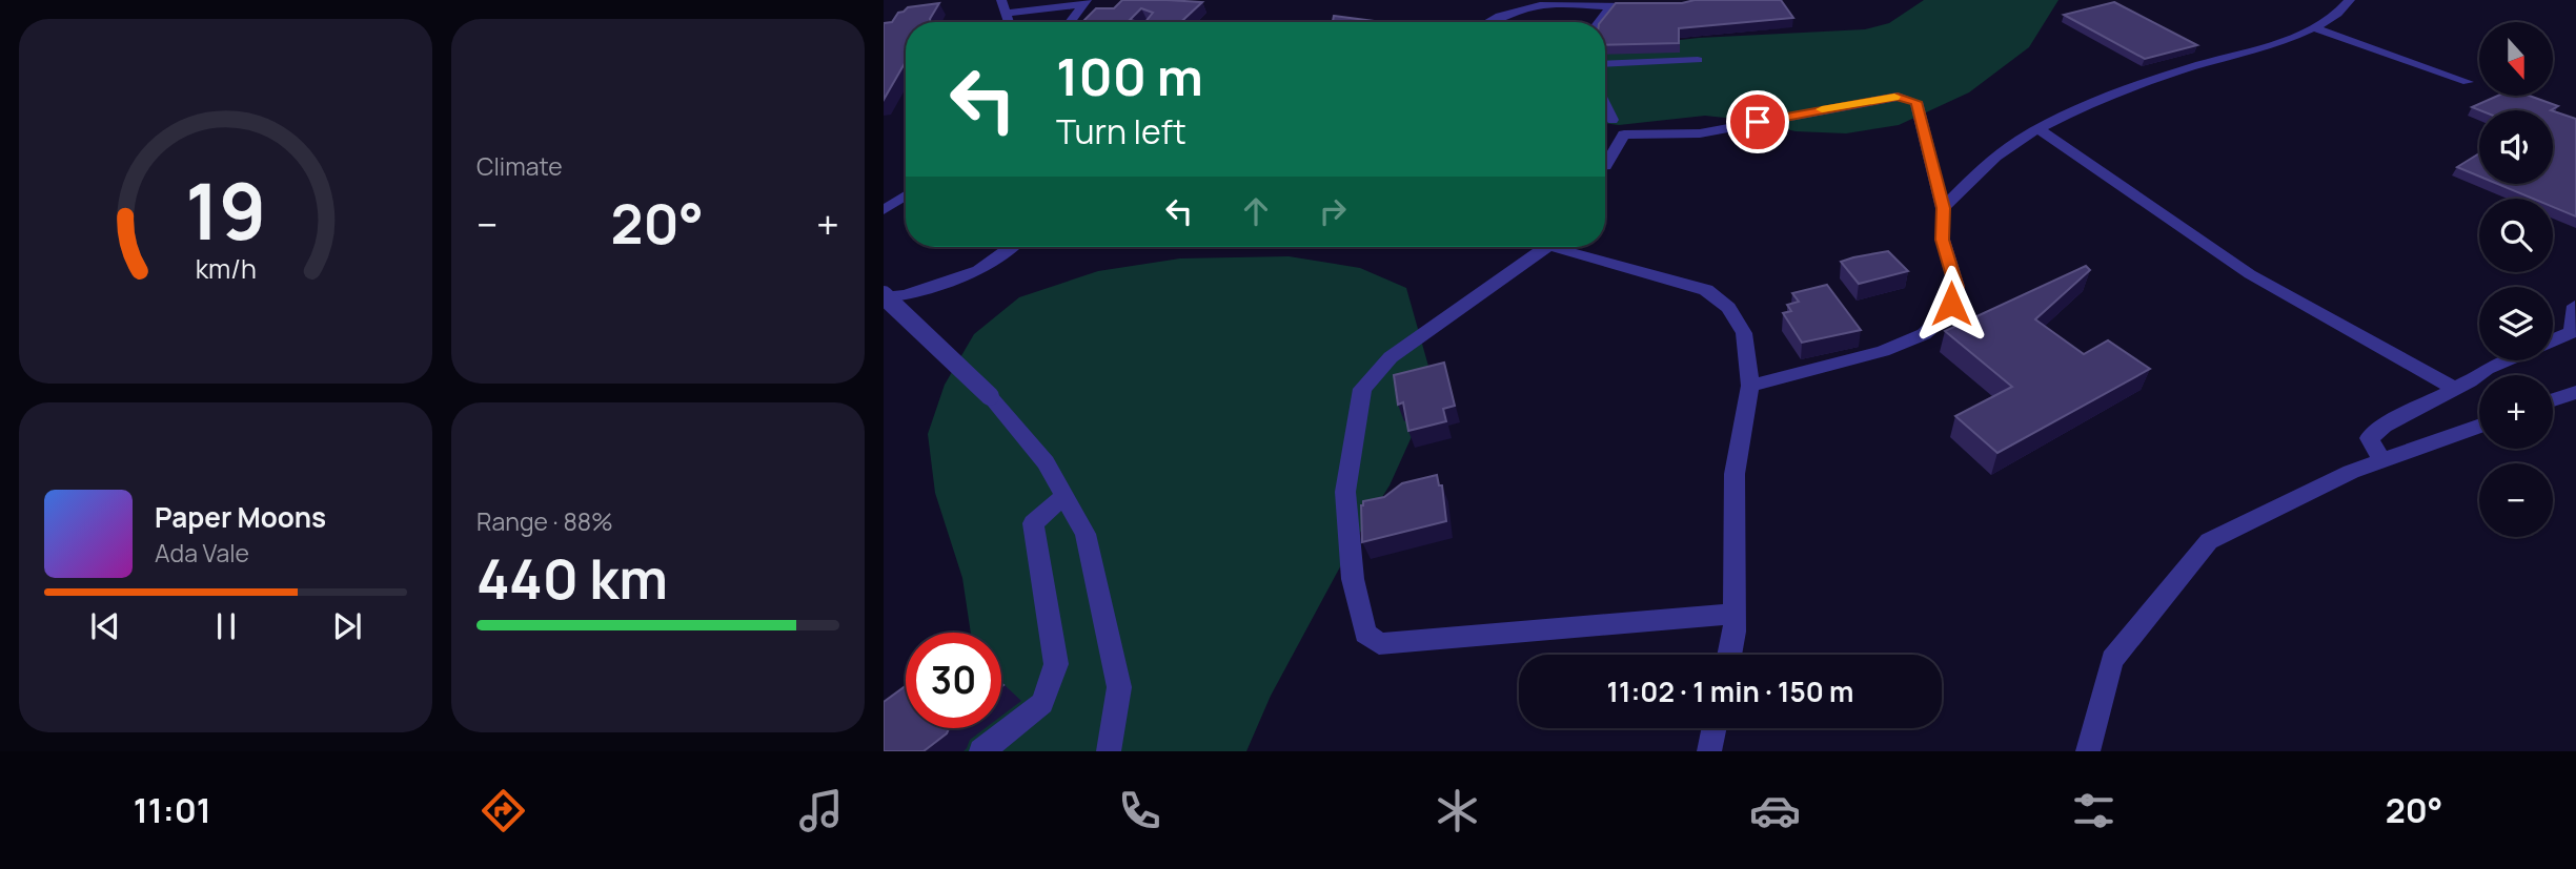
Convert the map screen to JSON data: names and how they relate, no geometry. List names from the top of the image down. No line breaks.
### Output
{"north":"bottom","page":{"tile":["Climate",["Range · 88%","440 km"]],"map_buttons":["+","−"],"turn":["100 m","Turn left"],"heat":["−","20°","+"],"song":["Paper Moons","Ada Vale"],"limit":"30","trip":"11:02 · 1 min · 150 m","tabs":["11:01","20°"],"gauge":["19","km/h"]}}
